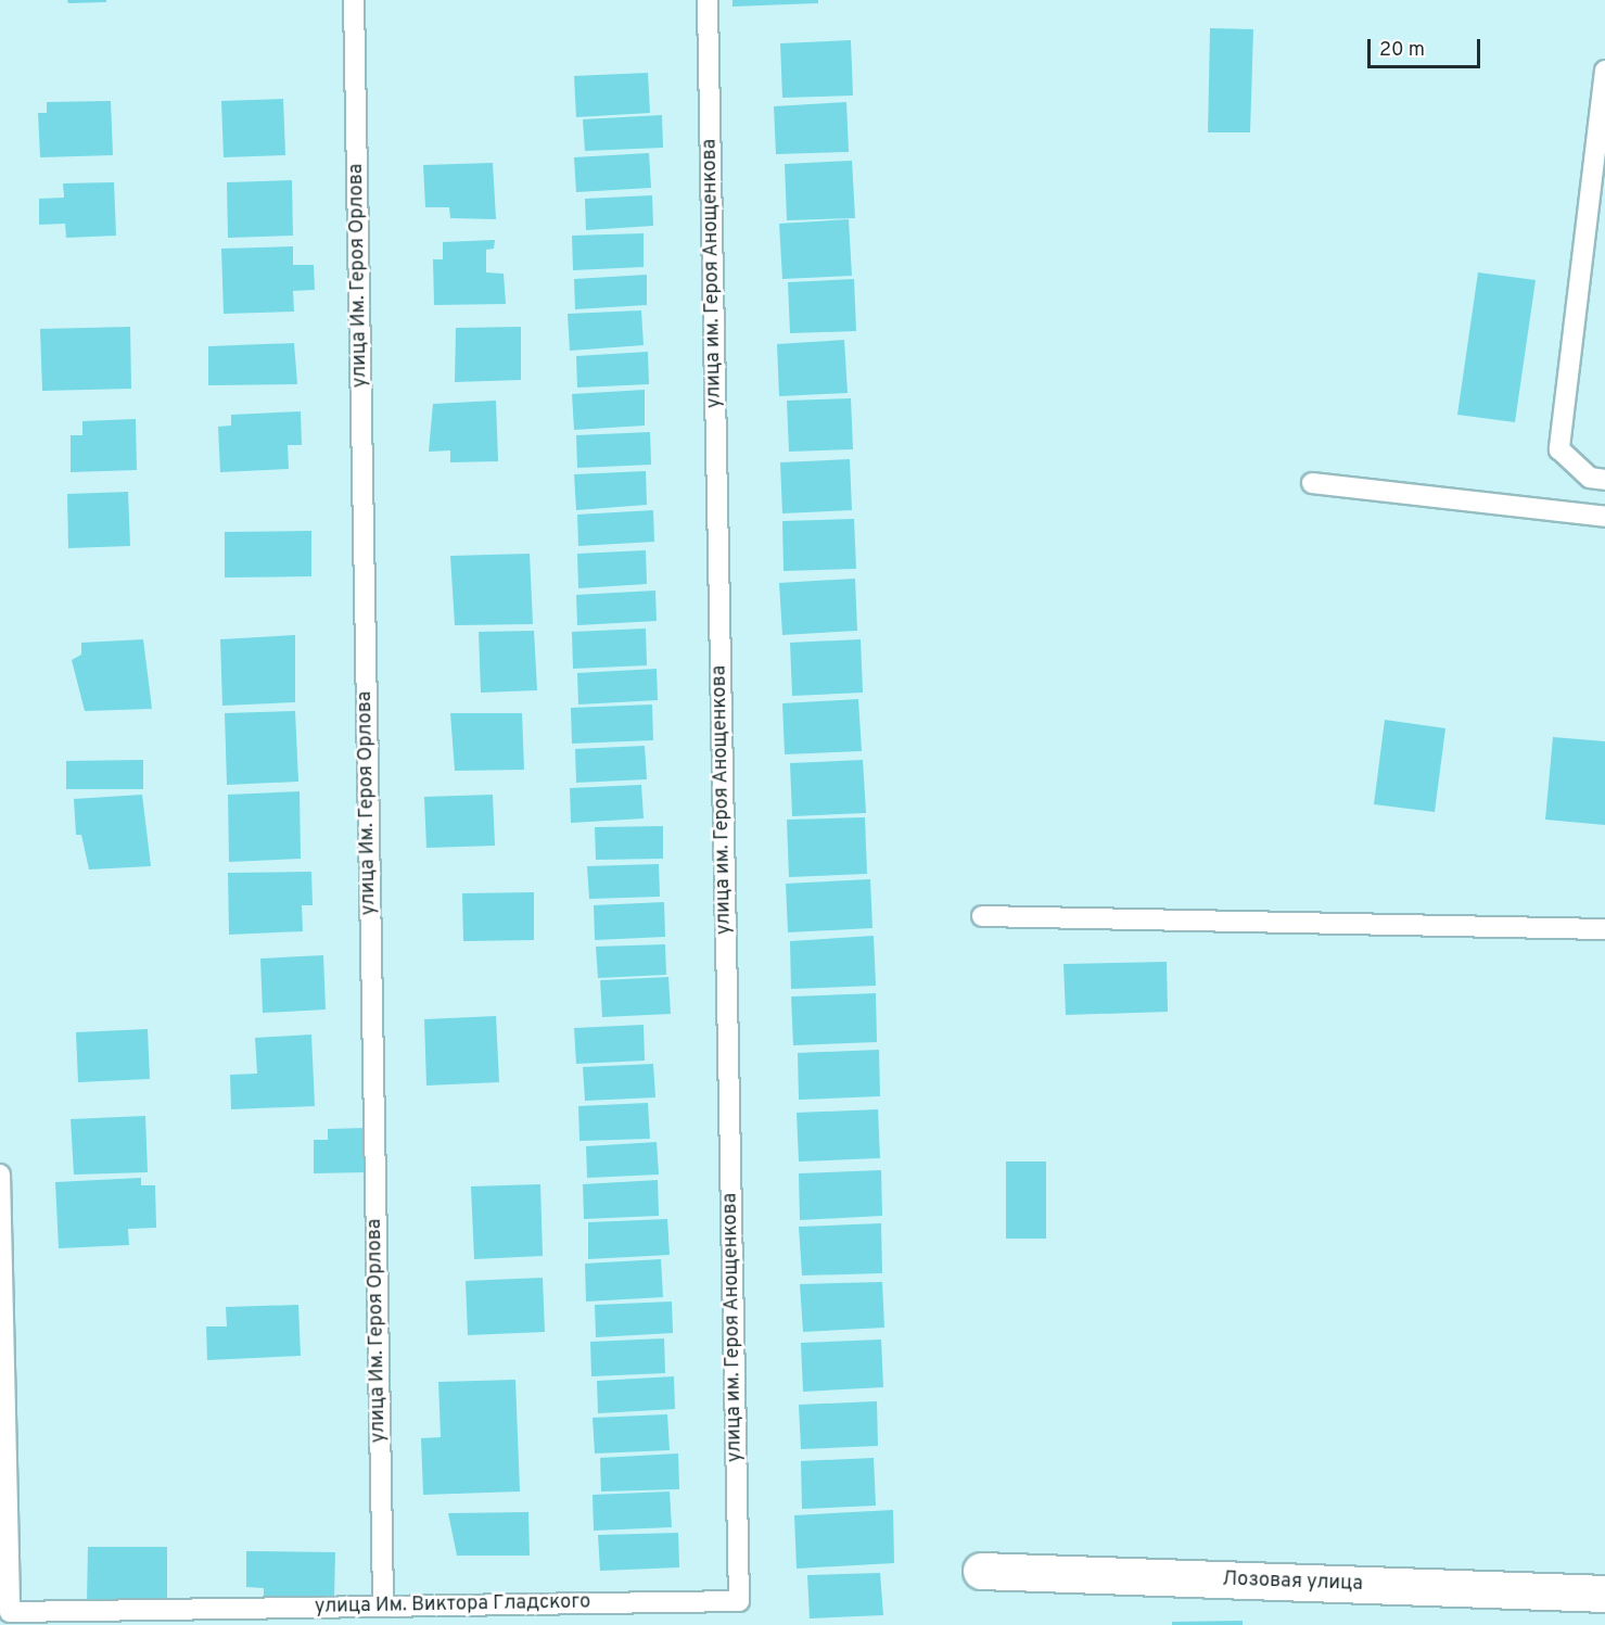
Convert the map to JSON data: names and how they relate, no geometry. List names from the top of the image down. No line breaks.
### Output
{"streets":{"street":["Лозовая улица"],"lane":["улица им. Героя Анощенкова","улица Им. Героя Орлова","улица Им. Виктора Гладского"]},"crossings":[["улица им. Героя Анощенкова","улица Им. Виктора Гладского"],["улица Им. Героя Орлова","улица Им. Виктора Гладского"]],"scale_bar":"20 m"}
